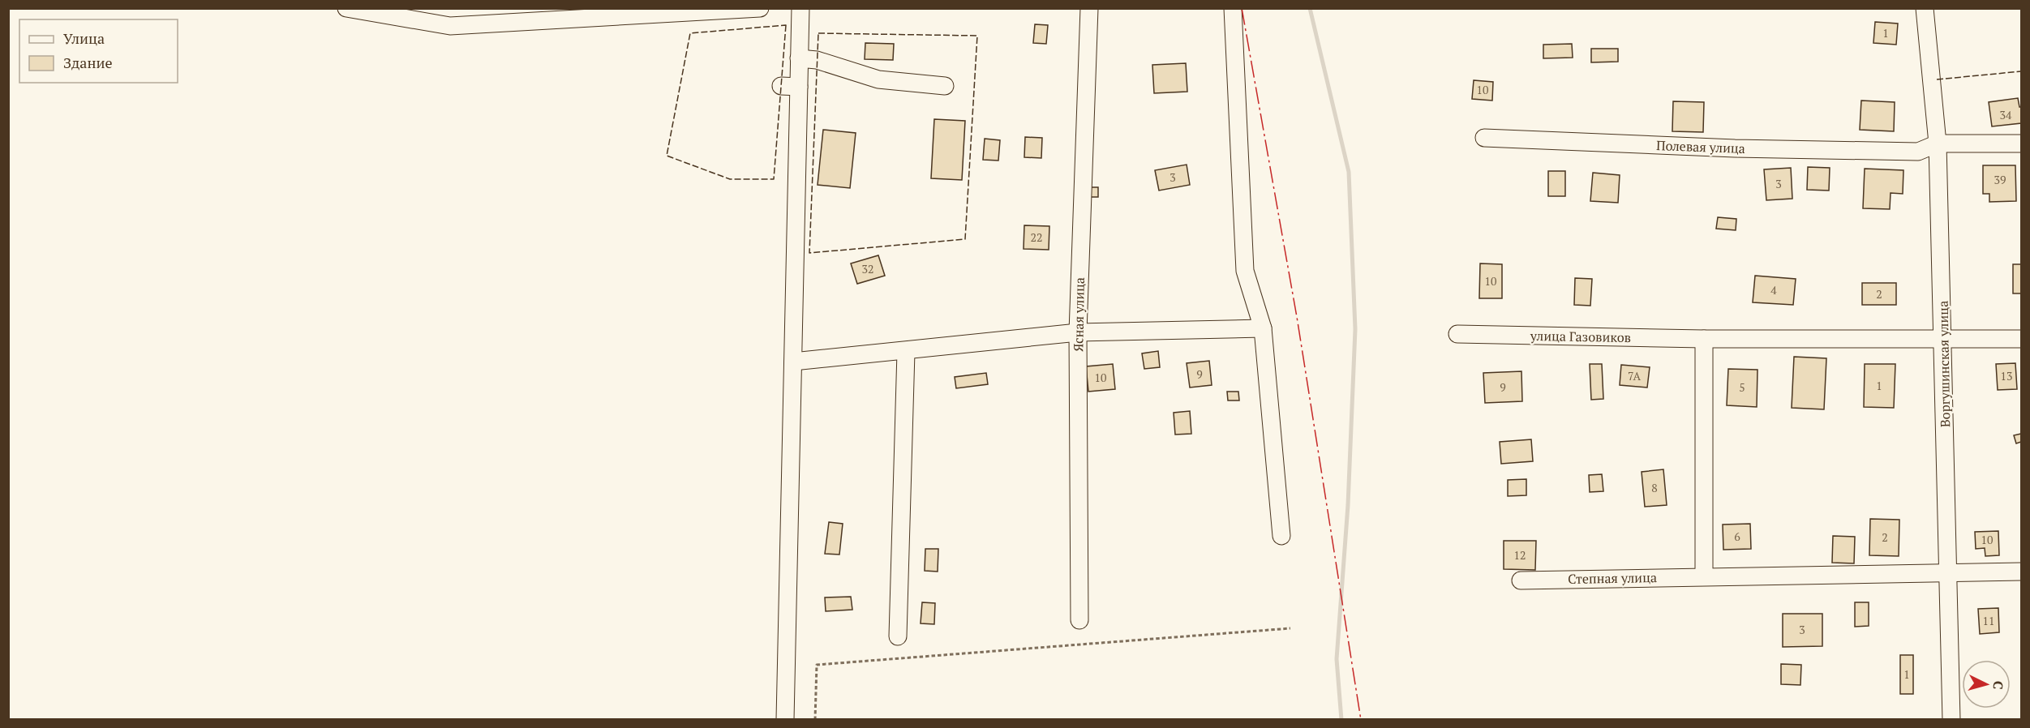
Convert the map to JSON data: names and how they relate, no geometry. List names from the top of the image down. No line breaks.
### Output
{"streets":{"street":["Полевая улица","Ясная улица","улица Газовиков","Воргушинская улица","Степная улица"]},"crossings":[["Полевая улица","Воргушинская улица"],["улица Газовиков","Воргушинская улица"],["Воргушинская улица","Степная улица"]],"house_numbers":["1","10","34","3","39","3","22","32","10","4","2","9","7А","13","10","1","9","5","8","6","2","10","12","11","3","1"],"legend":["Улица","Здание"],"north":"right"}
